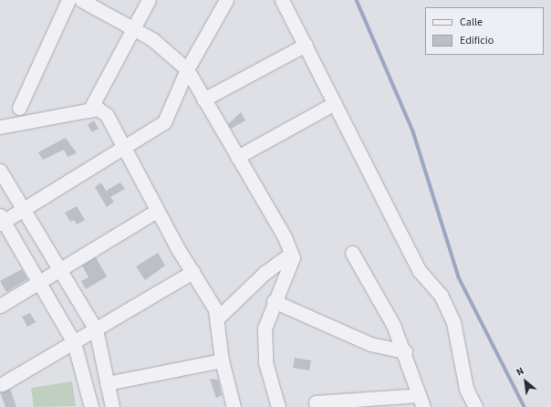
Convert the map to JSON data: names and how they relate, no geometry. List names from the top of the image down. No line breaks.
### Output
{"legend":["Calle","Edificio"],"north":"top left"}
